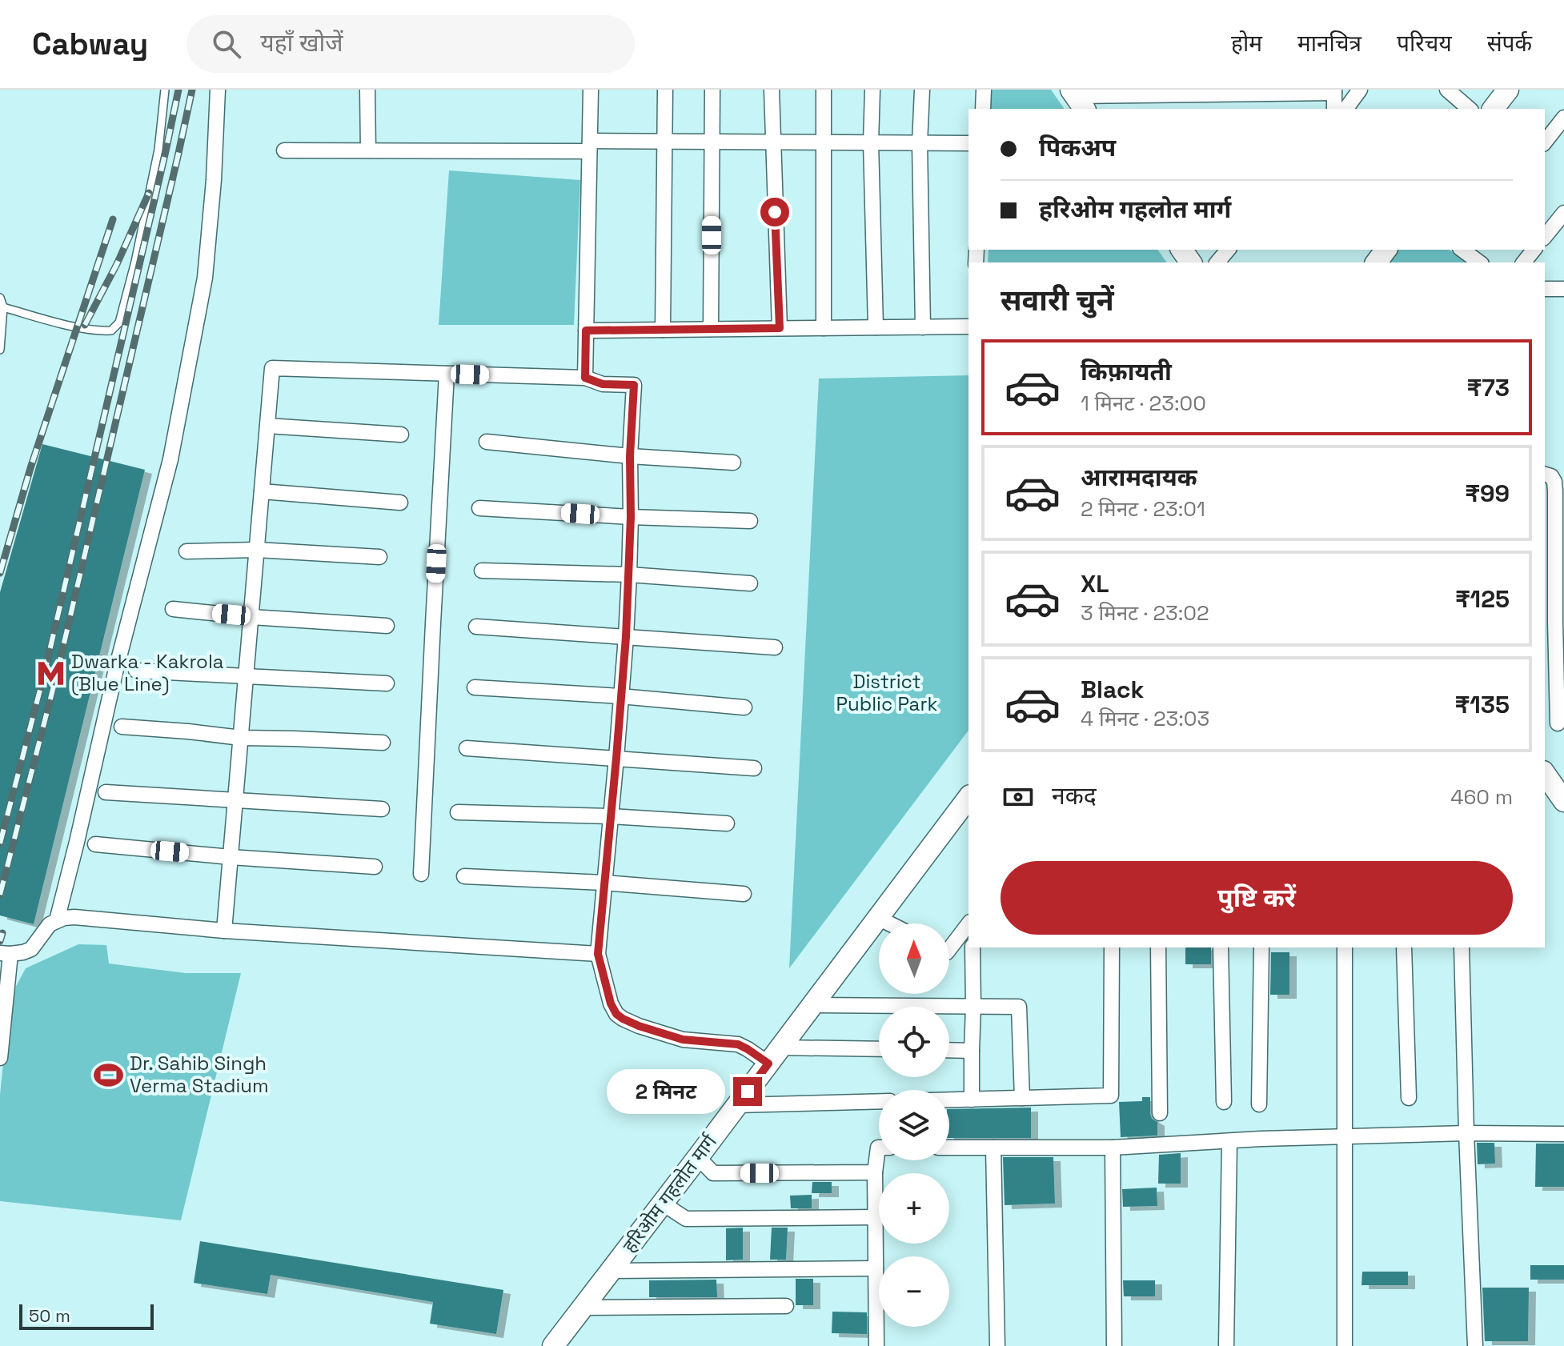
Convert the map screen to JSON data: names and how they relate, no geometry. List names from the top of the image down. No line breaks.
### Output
{"streets":{"street":["हरिओम गहलोत मार्ग"]},"parks":["District Public Park"],"places":{"metro station":["Dwarka - Kakrola (Blue Line)"],"sports":["Dr. Sahib Singh Verma Stadium"]},"scale_bar":"50 m","north":"top","page":{"header":"Cabway","search":"यहाँ खोजें","nav":["होम","मानचित्र","परिचय","संपर्क"],"banner":["पिकअप","हरिओम गहलोत मार्ग"],"heading":"सवारी चुनें","list":[{"name":"किफ़ायती","note":"1 मिनट · 23:00","value":"₹73"},{"name":"आरामदायक","note":"2 मिनट · 23:01","value":"₹99"},{"name":"XL","note":"3 मिनट · 23:02","value":"₹125"},{"name":"Black","note":"4 मिनट · 23:03","value":"₹135"}],"pay":["नकद","460 m"],"buttons":"पुष्टि करें","map_buttons":["+","−"],"bubble":"2 मिनट","scale":"50 m"}}
